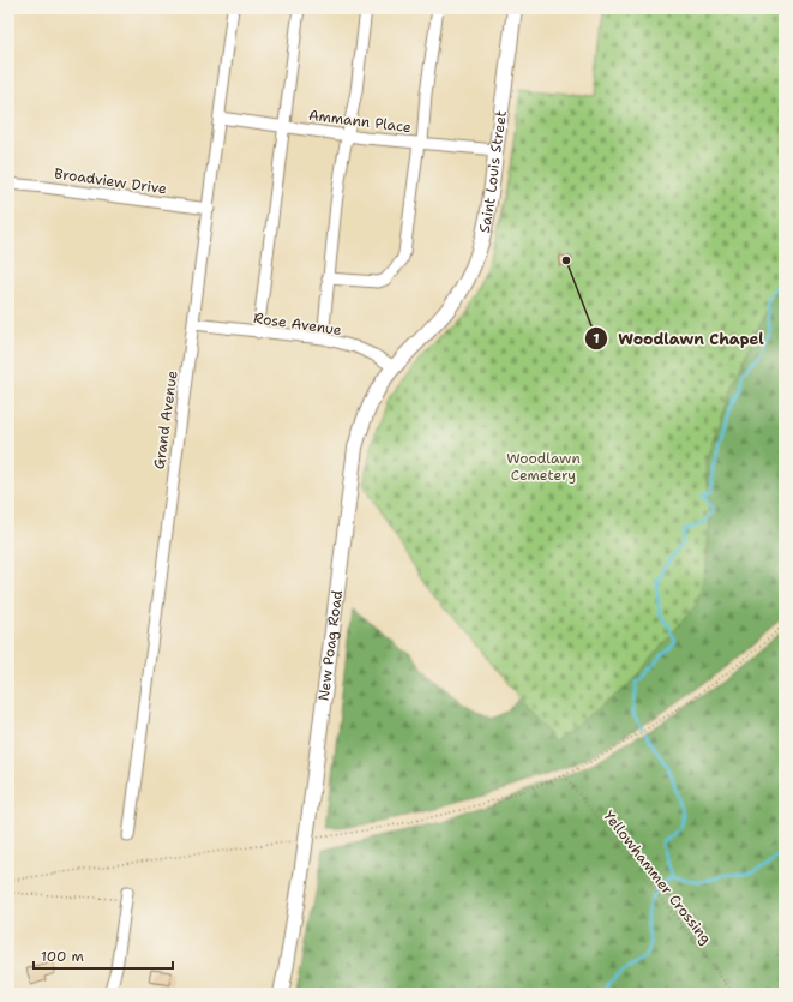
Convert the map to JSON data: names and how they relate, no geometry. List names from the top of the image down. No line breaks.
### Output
{"streets":{"main road":["Saint Louis Street","New Poag Road"],"street":["Ammann Place","Broadview Drive","Rose Avenue","Grand Avenue"],"path":["Yellowhammer Crossing"]},"crossings":[["Ammann Place","Saint Louis Street"],["Ammann Place","Grand Avenue"],["Saint Louis Street","New Poag Road"],["Broadview Drive","Grand Avenue"],["Rose Avenue","Grand Avenue"],["Rose Avenue","New Poag Road"]],"parks":["Woodlawn Cemetery"],"places":["Woodlawn Chapel"],"scale_bar":"100 m"}
